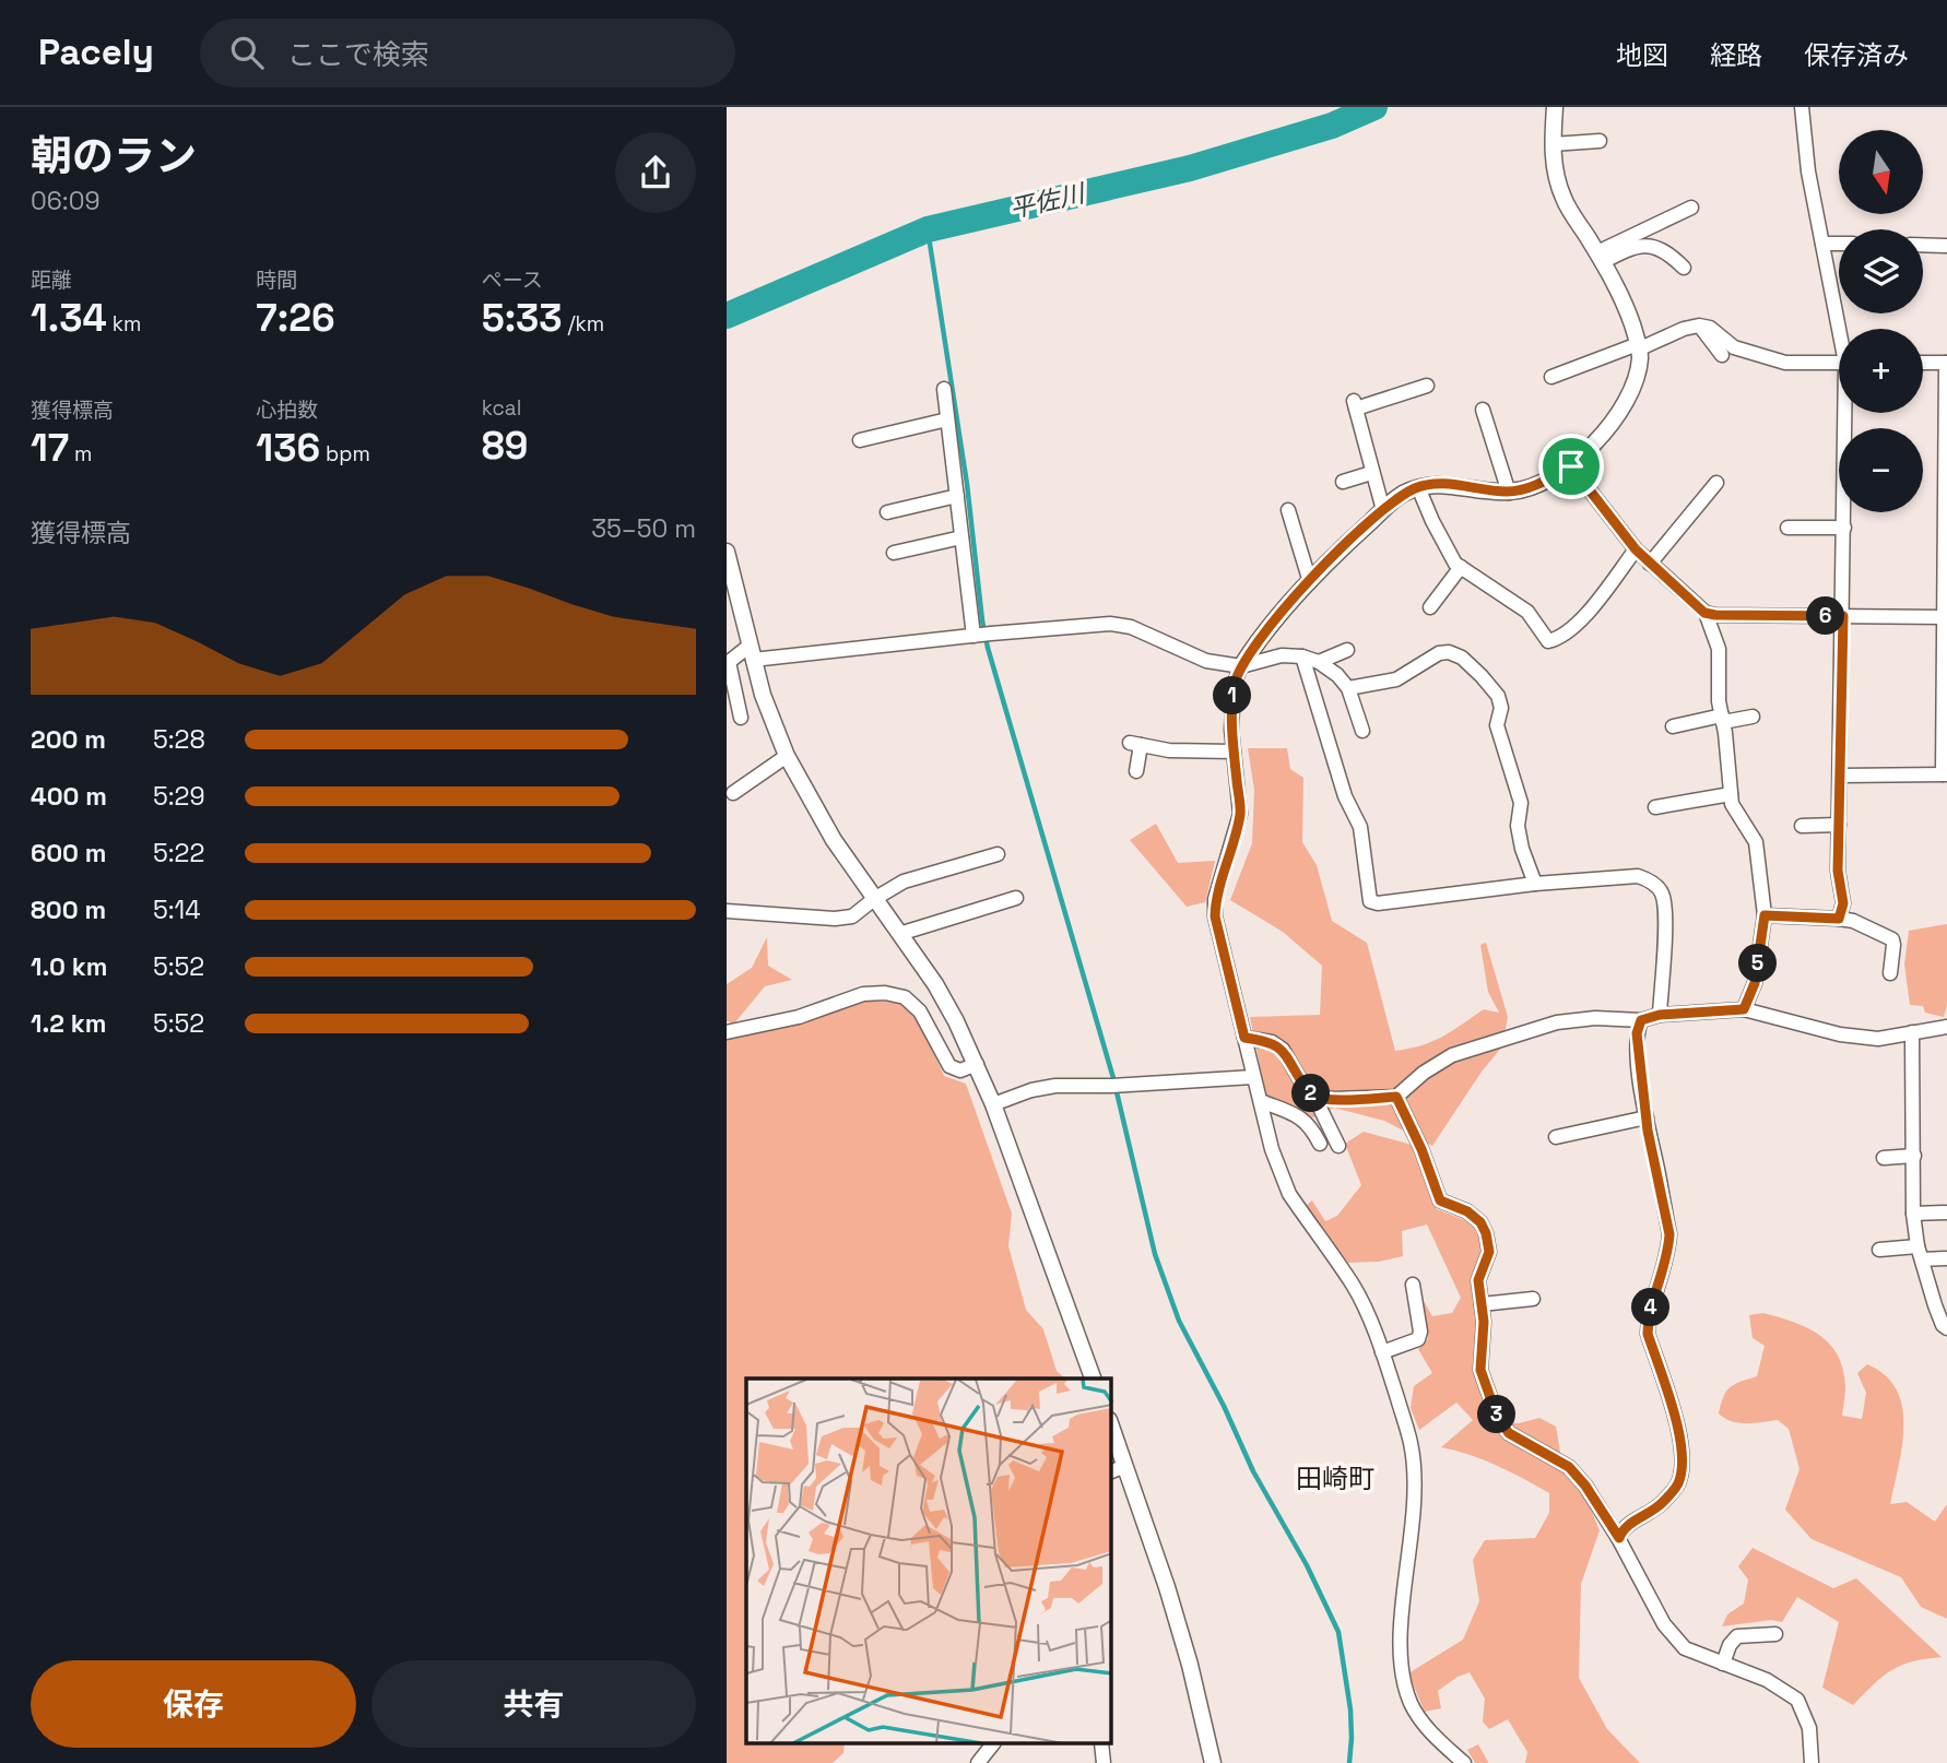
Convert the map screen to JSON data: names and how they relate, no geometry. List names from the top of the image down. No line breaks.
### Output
{"districts":["田崎町"],"water":["平佐川"],"north":"bottom","page":{"header":"Pacely","search":"ここで検索","nav":["地図","経路","保存済み"],"heading":["朝のラン","06:09"],"map_buttons":["+","−"],"stats":[["距離","1.34 km"],["時間","7:26"],["ペース","5:33 /km"],["獲得標高","17 m"],["心拍数","136 bpm"],["kcal","89"]],"chart":["獲得標高","35–50 m"],"pins":["6","1","5","2","4","3"],"list":[{"name":"200 m","note":"5:28"},{"name":"400 m","note":"5:29"},{"name":"600 m","note":"5:22"},{"name":"800 m","note":"5:14"},{"name":"1.0 km","note":"5:52"},{"name":"1.2 km","note":"5:52"}],"buttons":["保存","共有"]}}
